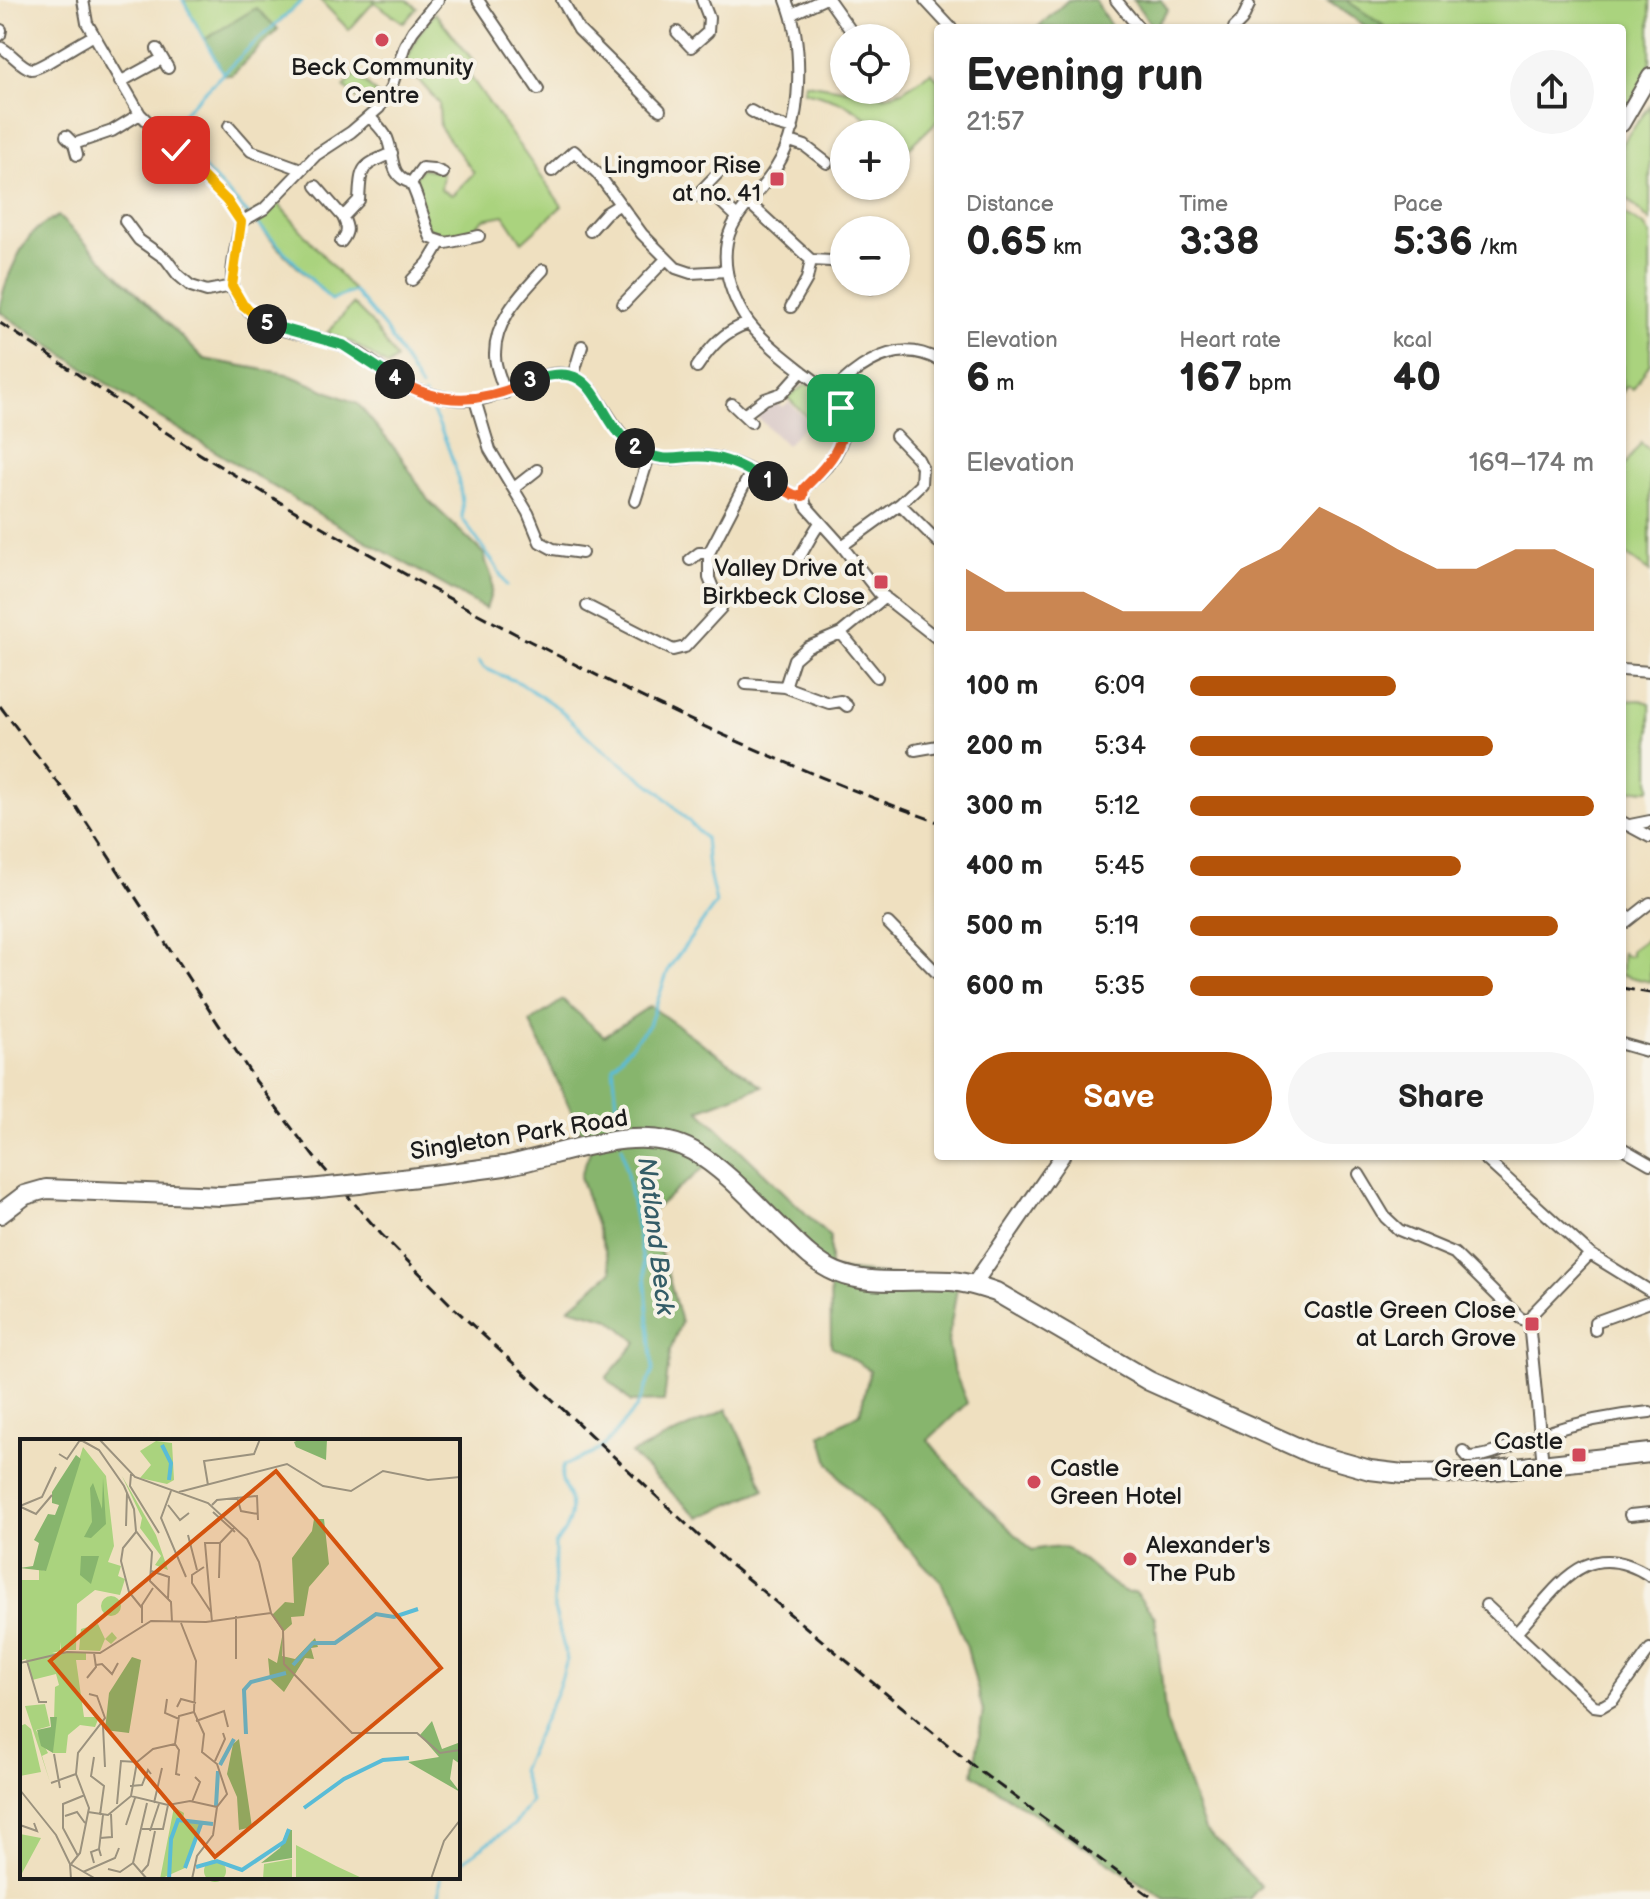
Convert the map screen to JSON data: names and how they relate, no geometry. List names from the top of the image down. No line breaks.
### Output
{"streets":{"highway":["Singleton Park Road"]},"water":["Natland Beck"],"places":{"other":["Beck Community Centre","Castle Green Hotel","Alexander's The Pub"],"transit":["Lingmoor Rise at no. 41","Valley Drive at Birkbeck Close","Castle Green Close at Larch Grove","Castle Green Lane"]},"page":{"map_buttons":["+","−"],"heading":["Evening run","21:57"],"stats":[["Distance","0.65 km"],["Time","3:38"],["Pace","5:36 /km"],["Elevation","6 m"],["Heart rate","167 bpm"],["kcal","40"]],"pins":["5","4","3","2","1"],"chart":["Elevation","169–174 m"],"list":[{"name":"100 m","note":"6:09"},{"name":"200 m","note":"5:34"},{"name":"300 m","note":"5:12"},{"name":"400 m","note":"5:45"},{"name":"500 m","note":"5:19"},{"name":"600 m","note":"5:35"}],"buttons":["Save","Share"]}}
